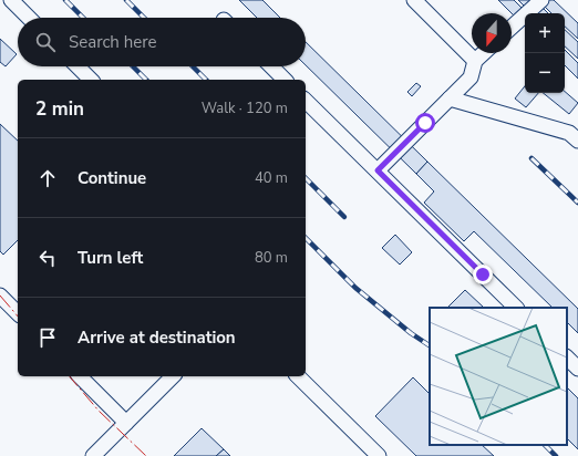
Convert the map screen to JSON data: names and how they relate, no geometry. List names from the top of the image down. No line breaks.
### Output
{"north":"bottom","page":{"map_buttons":["+","−"],"search":"Search here","heading":["2 min","Walk · 120 m"],"list":[["Continue","40 m"],["Turn left","80 m"],"Arrive at destination"]}}
